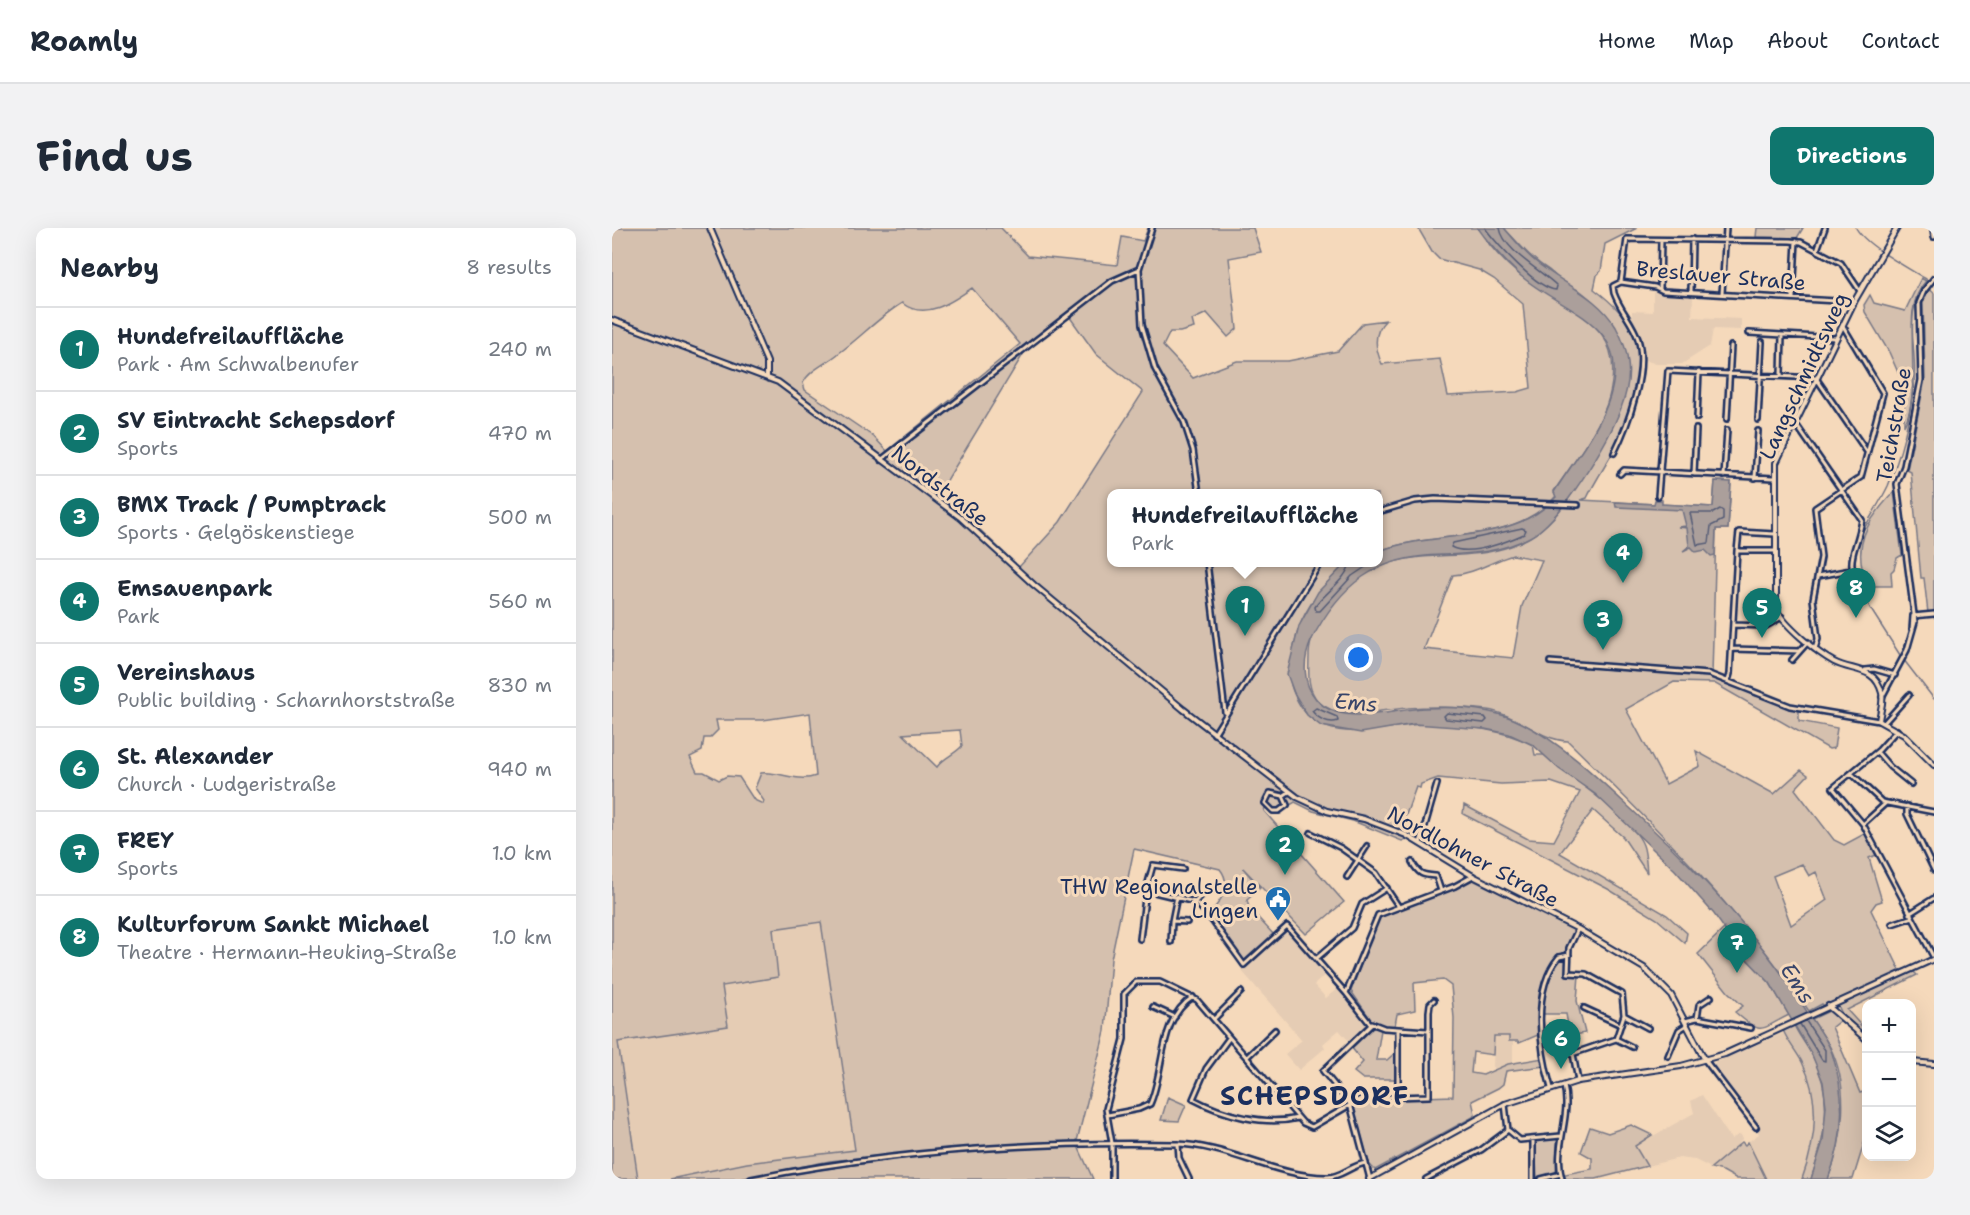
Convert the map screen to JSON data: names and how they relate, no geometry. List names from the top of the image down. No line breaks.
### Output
{"streets":{"street":["Breslauer Straße","Langschmidtsweg","Teichstraße","Nordstraße","Nordlohner Straße"]},"crossings":[["Breslauer Straße","Langschmidtsweg"],["Nordstraße","Nordlohner Straße"]],"districts":["SCHEPSDORF"],"water":["Ems"],"places":{"public building":["THW Regionalstelle Lingen"]},"page":{"header":"Roamly","nav":["Home","Map","About","Contact"],"buttons":"Directions","title":"Find us","heading":["Nearby","8 results"],"list":[{"mark":"1","name":"Hundefreilauffläche","note":"Park · Am Schwalbenufer","value":"240 m"},{"mark":"2","name":"SV Eintracht Schepsdorf","note":"Sports","value":"470 m"},{"mark":"3","name":"BMX Track / Pumptrack","note":"Sports · Gelgöskenstiege","value":"500 m"},{"mark":"4","name":"Emsauenpark","note":"Park","value":"560 m"},{"mark":"5","name":"Vereinshaus","note":"Public building · Scharnhorststraße","value":"830 m"},{"mark":"6","name":"St. Alexander","note":"Church · Ludgeristraße","value":"940 m"},{"mark":"7","name":"FREY","note":"Sports","value":"1.0 km"},{"mark":"8","name":"Kulturforum Sankt Michael","note":"Theatre · Hermann-Heuking-Straße","value":"1.0 km"}],"popup":["Hundefreilauffläche","Park"],"pins":["4","8","1","5","3","2","7","6"],"map_buttons":["+","−"]}}
